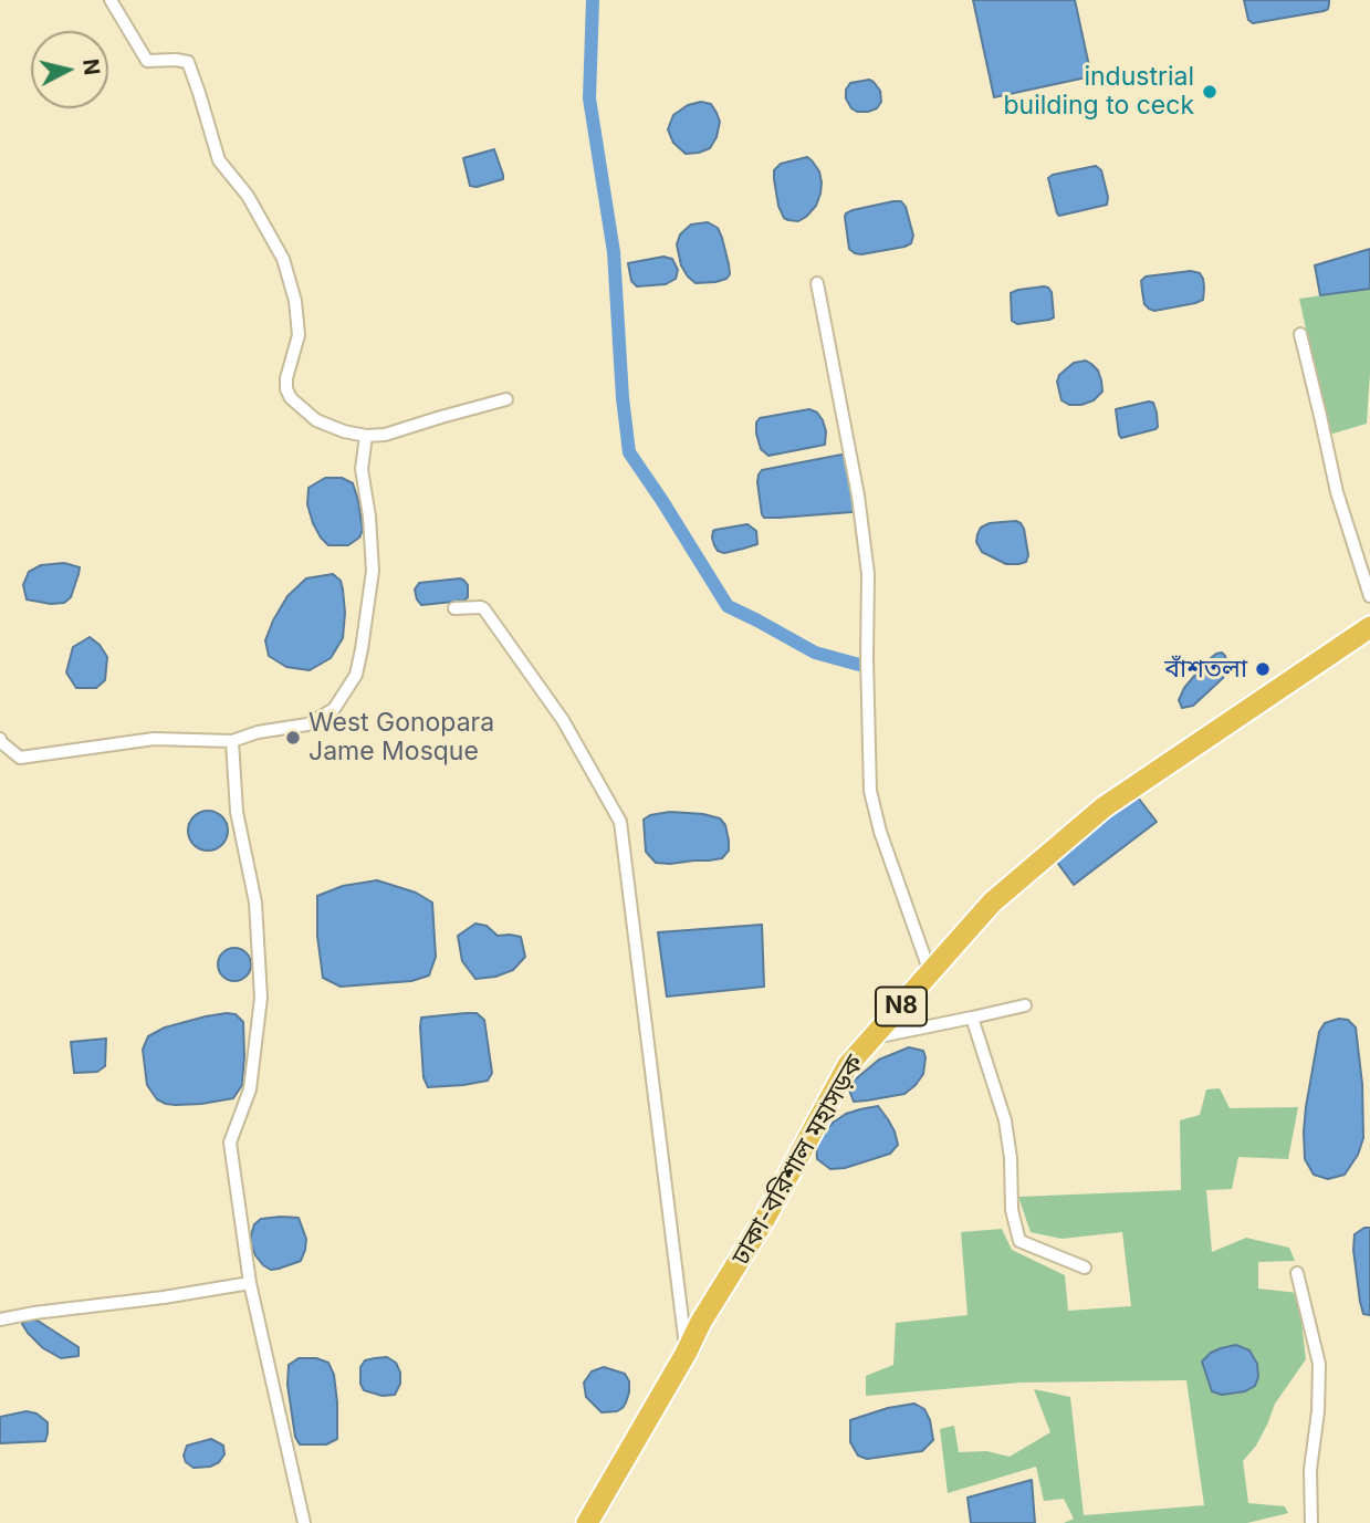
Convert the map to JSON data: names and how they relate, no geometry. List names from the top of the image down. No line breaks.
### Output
{"streets":{"highway":["N8","ঢাকা-বরিশাল মহাসড়ক"]},"places":["industrial building to ceck","বাঁশতলা","West Gonopara Jame Mosque"],"north":"right"}
